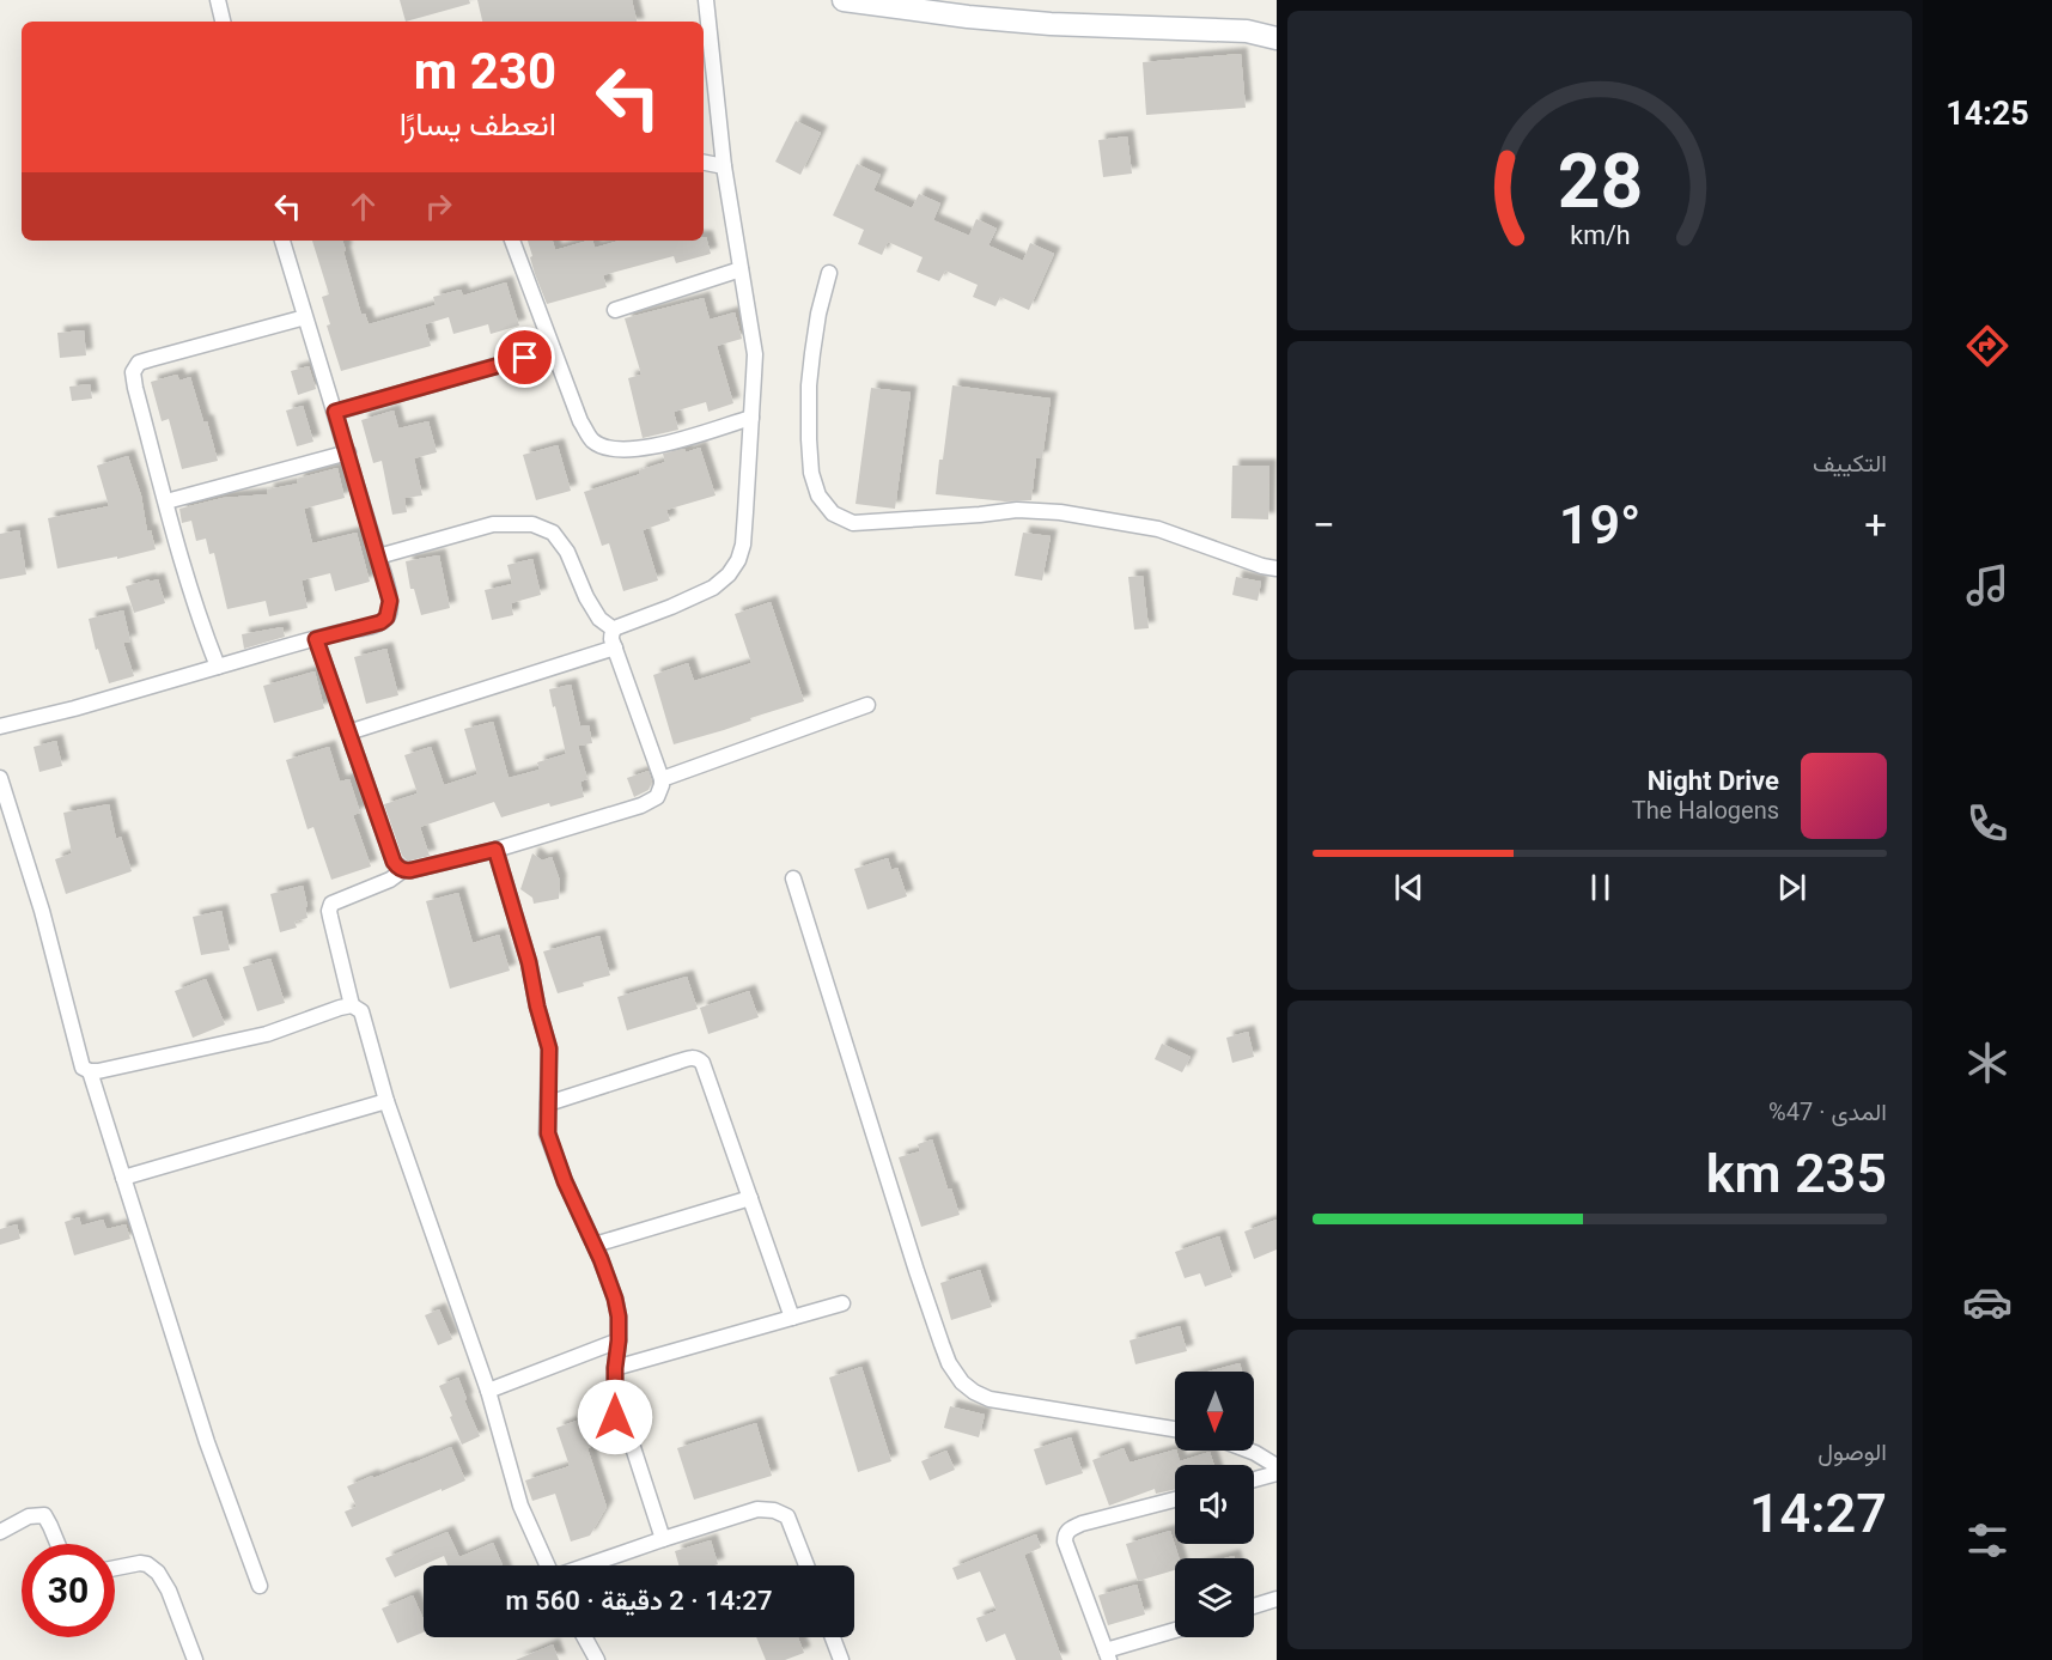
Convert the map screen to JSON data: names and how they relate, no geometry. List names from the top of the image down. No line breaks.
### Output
{"north":"bottom","page":{"tabs":"14:25","turn":["230 m","انعطف يسارًا"],"tile":["التكييف",["المدى · 47%","235 km"],["الوصول","14:27"]],"heat":["−","19°","+"],"song":["Night Drive","The Halogens"],"limit":"30","trip":"14:27 · 2 دقيقة · 560 m","gauge":["28","km/h"]}}
